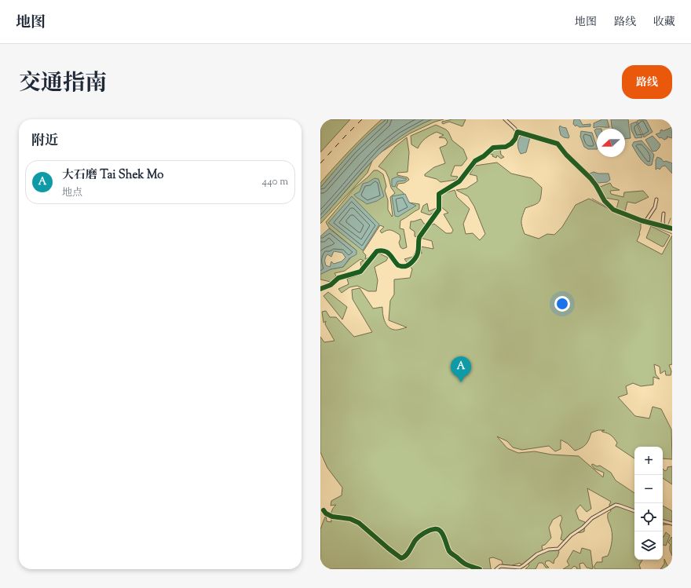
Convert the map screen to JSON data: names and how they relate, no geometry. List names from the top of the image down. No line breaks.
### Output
{"north":"left","page":{"header":"地图","nav":["地图","路线","收藏"],"title":"交通指南","buttons":"路线","heading":"附近","list":[{"mark":"A","name":"大石磨 Tai Shek Mo","note":"地点","value":"440 m"}],"pins":"A","map_buttons":["+","−"]}}
